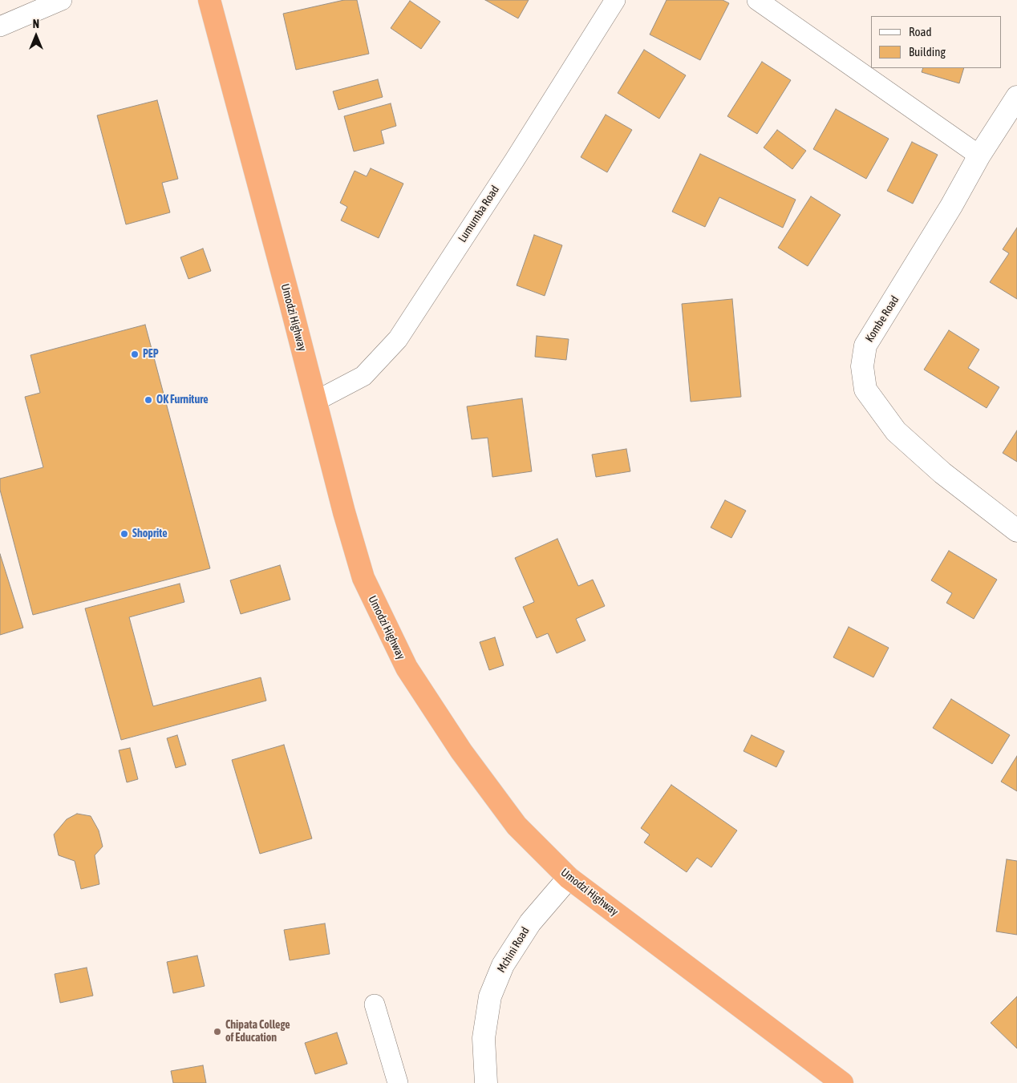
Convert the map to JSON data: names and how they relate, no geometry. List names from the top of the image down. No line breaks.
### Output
{"streets":{"highway":["Umodzi Highway"],"street":["Lumumba Road","Kombe Road","Mchini Road"]},"crossings":[["Lumumba Road","Umodzi Highway"],["Umodzi Highway","Mchini Road"]],"places":["PEP","OK Furniture","Shoprite","Chipata College of Education"],"legend":["Road","Building"],"north":"top"}
